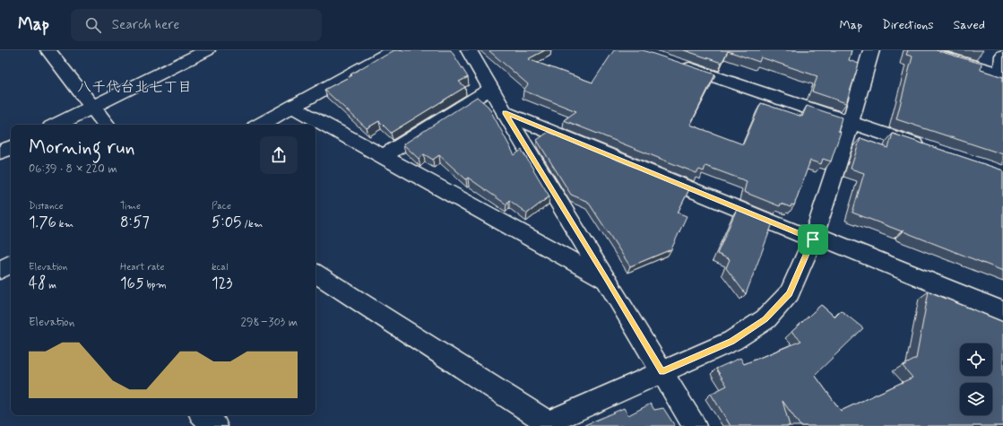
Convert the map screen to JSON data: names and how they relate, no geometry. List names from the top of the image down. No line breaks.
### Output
{"districts":["八千代台北七丁目"],"page":{"header":"Map","search":"Search here","nav":["Map","Directions","Saved"],"heading":["Morning run","06:39 · 8 × 220 m"],"stats":[["Distance","1.76 km"],["Time","8:57"],["Pace","5:05 /km"],["Elevation","48 m"],["Heart rate","165 bpm"],["kcal","123"]],"chart":["Elevation","298–303 m"]}}
